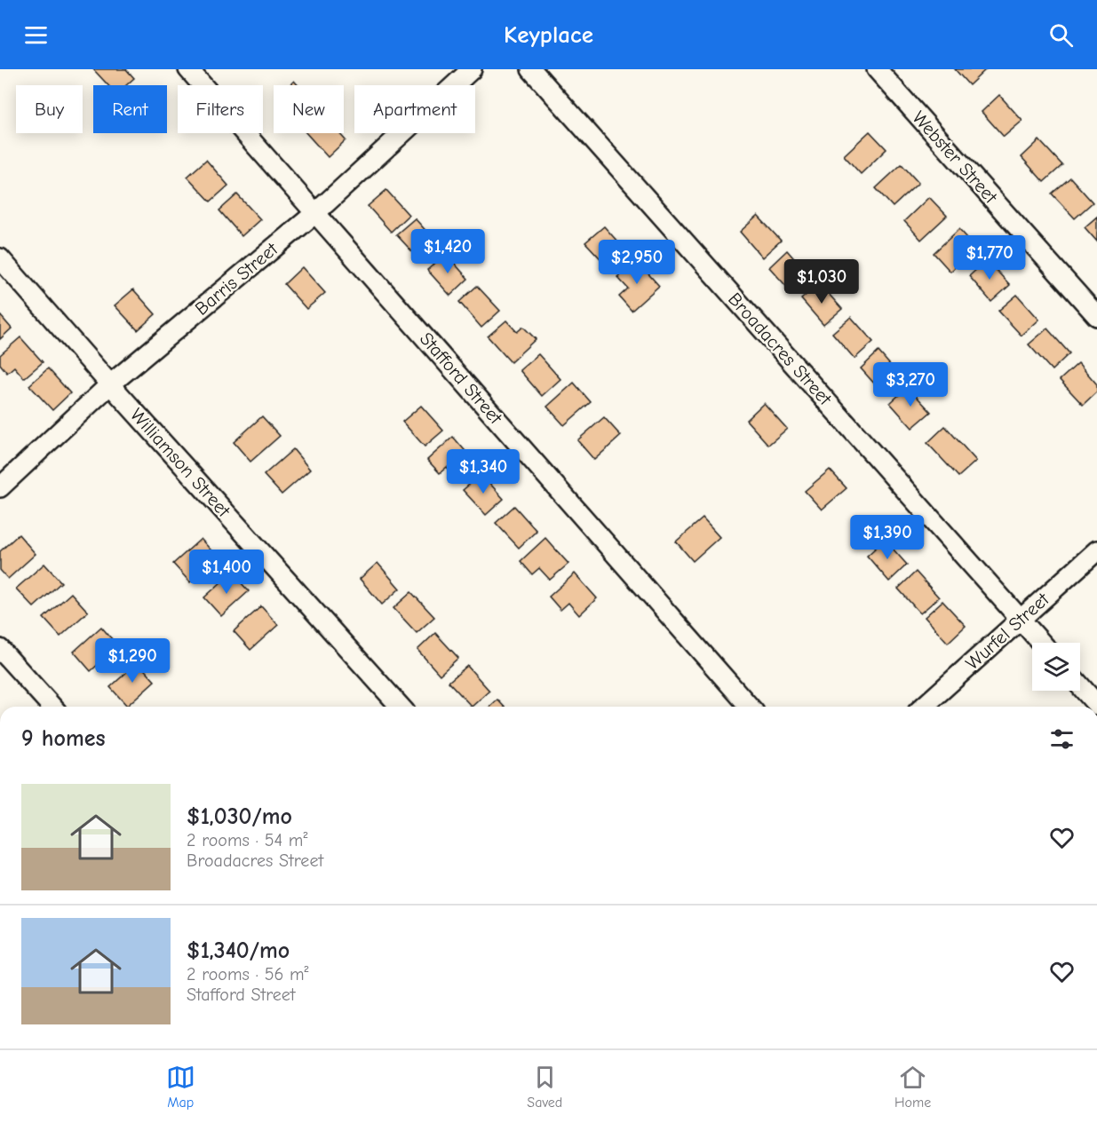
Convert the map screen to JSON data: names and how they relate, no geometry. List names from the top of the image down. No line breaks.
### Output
{"streets":{"street":["Webster Street","Barris Street","Broadacres Street","Stafford Street","Williamson Street","Wurfel Street"]},"crossings":[["Barris Street","Stafford Street"],["Barris Street","Williamson Street"],["Broadacres Street","Wurfel Street"]],"page":{"header":"Keyplace","chip":["Buy","Rent","Filters","New","Apartment"],"price":["$1,420","$1,770","$2,950","$1,030","$3,270","$1,340","$1,390","$1,400","$1,290"],"heading":"9 homes","list":[{"name":"$1,030/mo","note":"2 rooms · 54 m² · Broadacres Street"},{"name":"$1,340/mo","note":"2 rooms · 56 m² · Stafford Street"}],"tabs":["Map","Saved","Home"]}}
